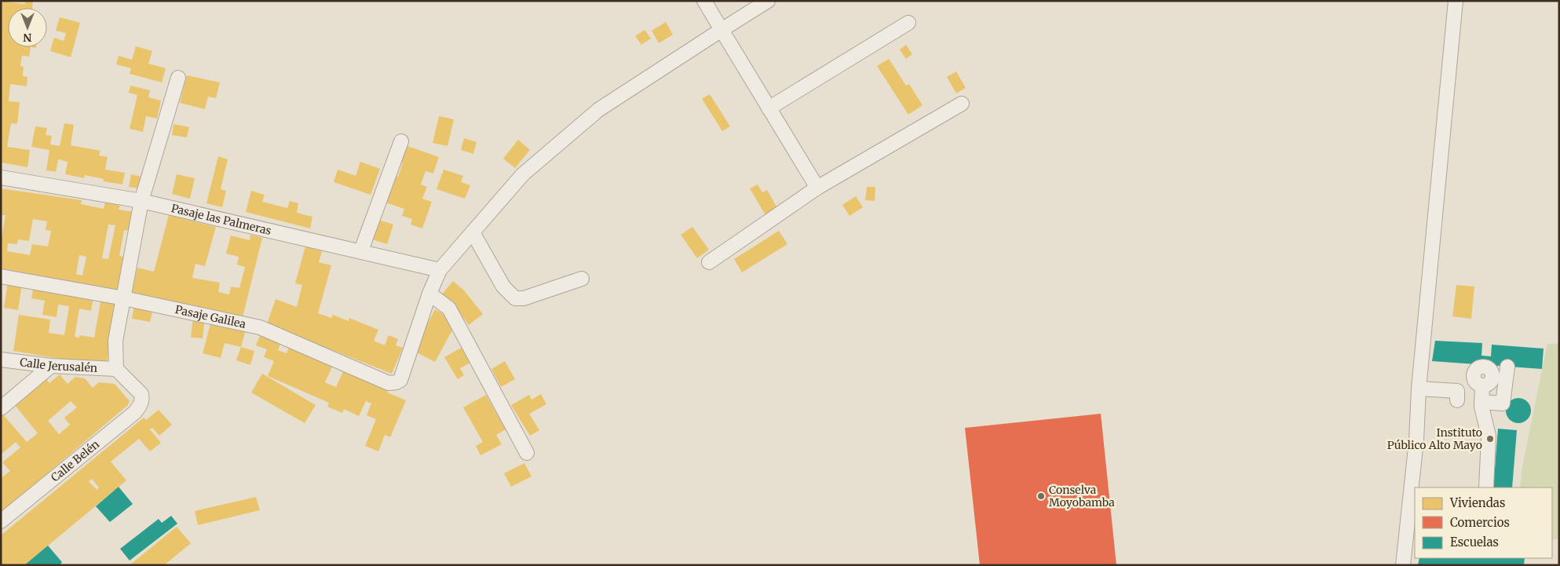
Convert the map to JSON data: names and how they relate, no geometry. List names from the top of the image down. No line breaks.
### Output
{"streets":{"street":["Pasaje las Palmeras","Pasaje Galilea","Calle Jerusalén","Calle Belén"]},"crossings":[["Calle Jerusalén","Calle Belén"]],"places":["Instituto Público Alto Mayo","Conselva Moyobamba"],"legend":["Viviendas","Comercios","Escuelas"],"north":"bottom"}
